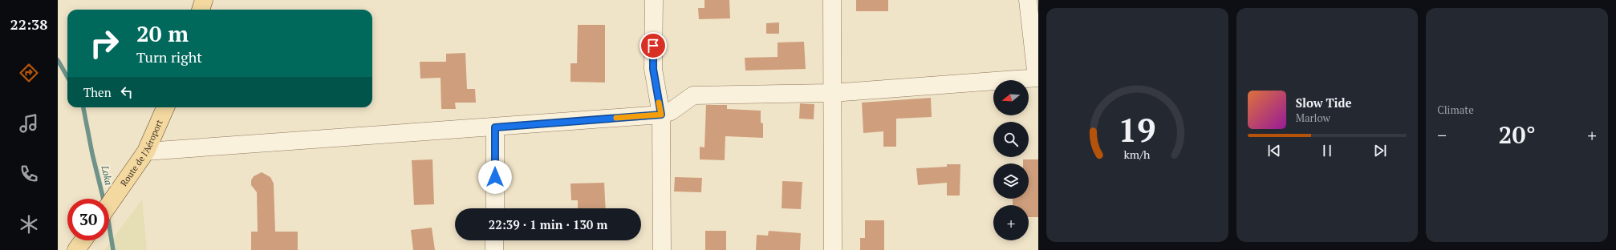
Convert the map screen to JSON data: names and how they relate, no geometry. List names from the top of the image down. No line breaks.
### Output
{"streets":{"main road":["Route de l'Aéroport"]},"water":["Loka"],"north":"left","page":{"tabs":"22:38","tile":"Climate","turn":["20 m","Turn right"],"then":"Then","map_buttons":"+","song":["Slow Tide","Marlow"],"heat":["−","20°","+"],"limit":"30","trip":"22:39 · 1 min · 130 m","gauge":["19","km/h"]}}
